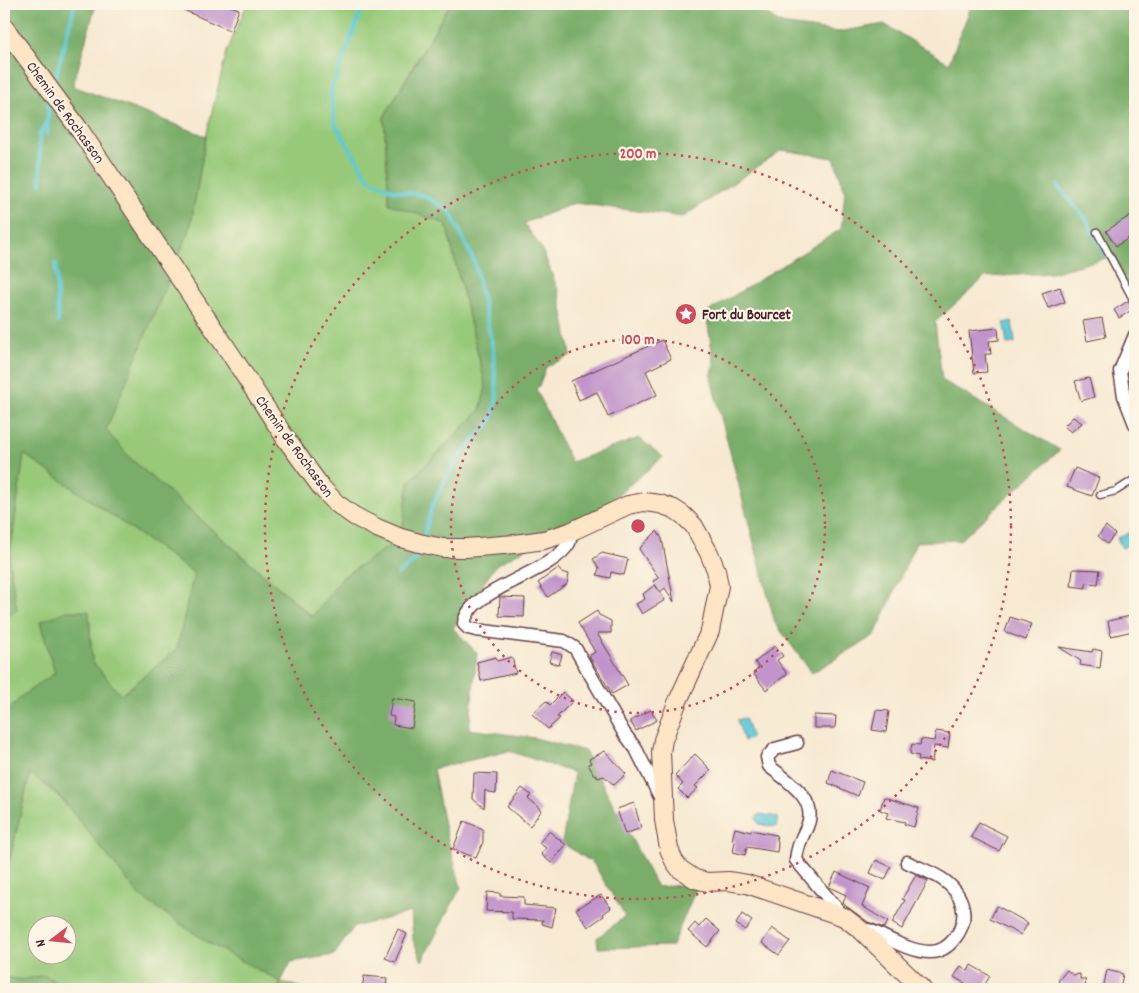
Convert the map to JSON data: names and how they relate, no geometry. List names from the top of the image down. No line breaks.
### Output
{"streets":{"street":["Chemin de Rochasson"]},"places":{"place":["Fort du Bourcet"]},"north":"left","rings":["200 m","100 m"]}
